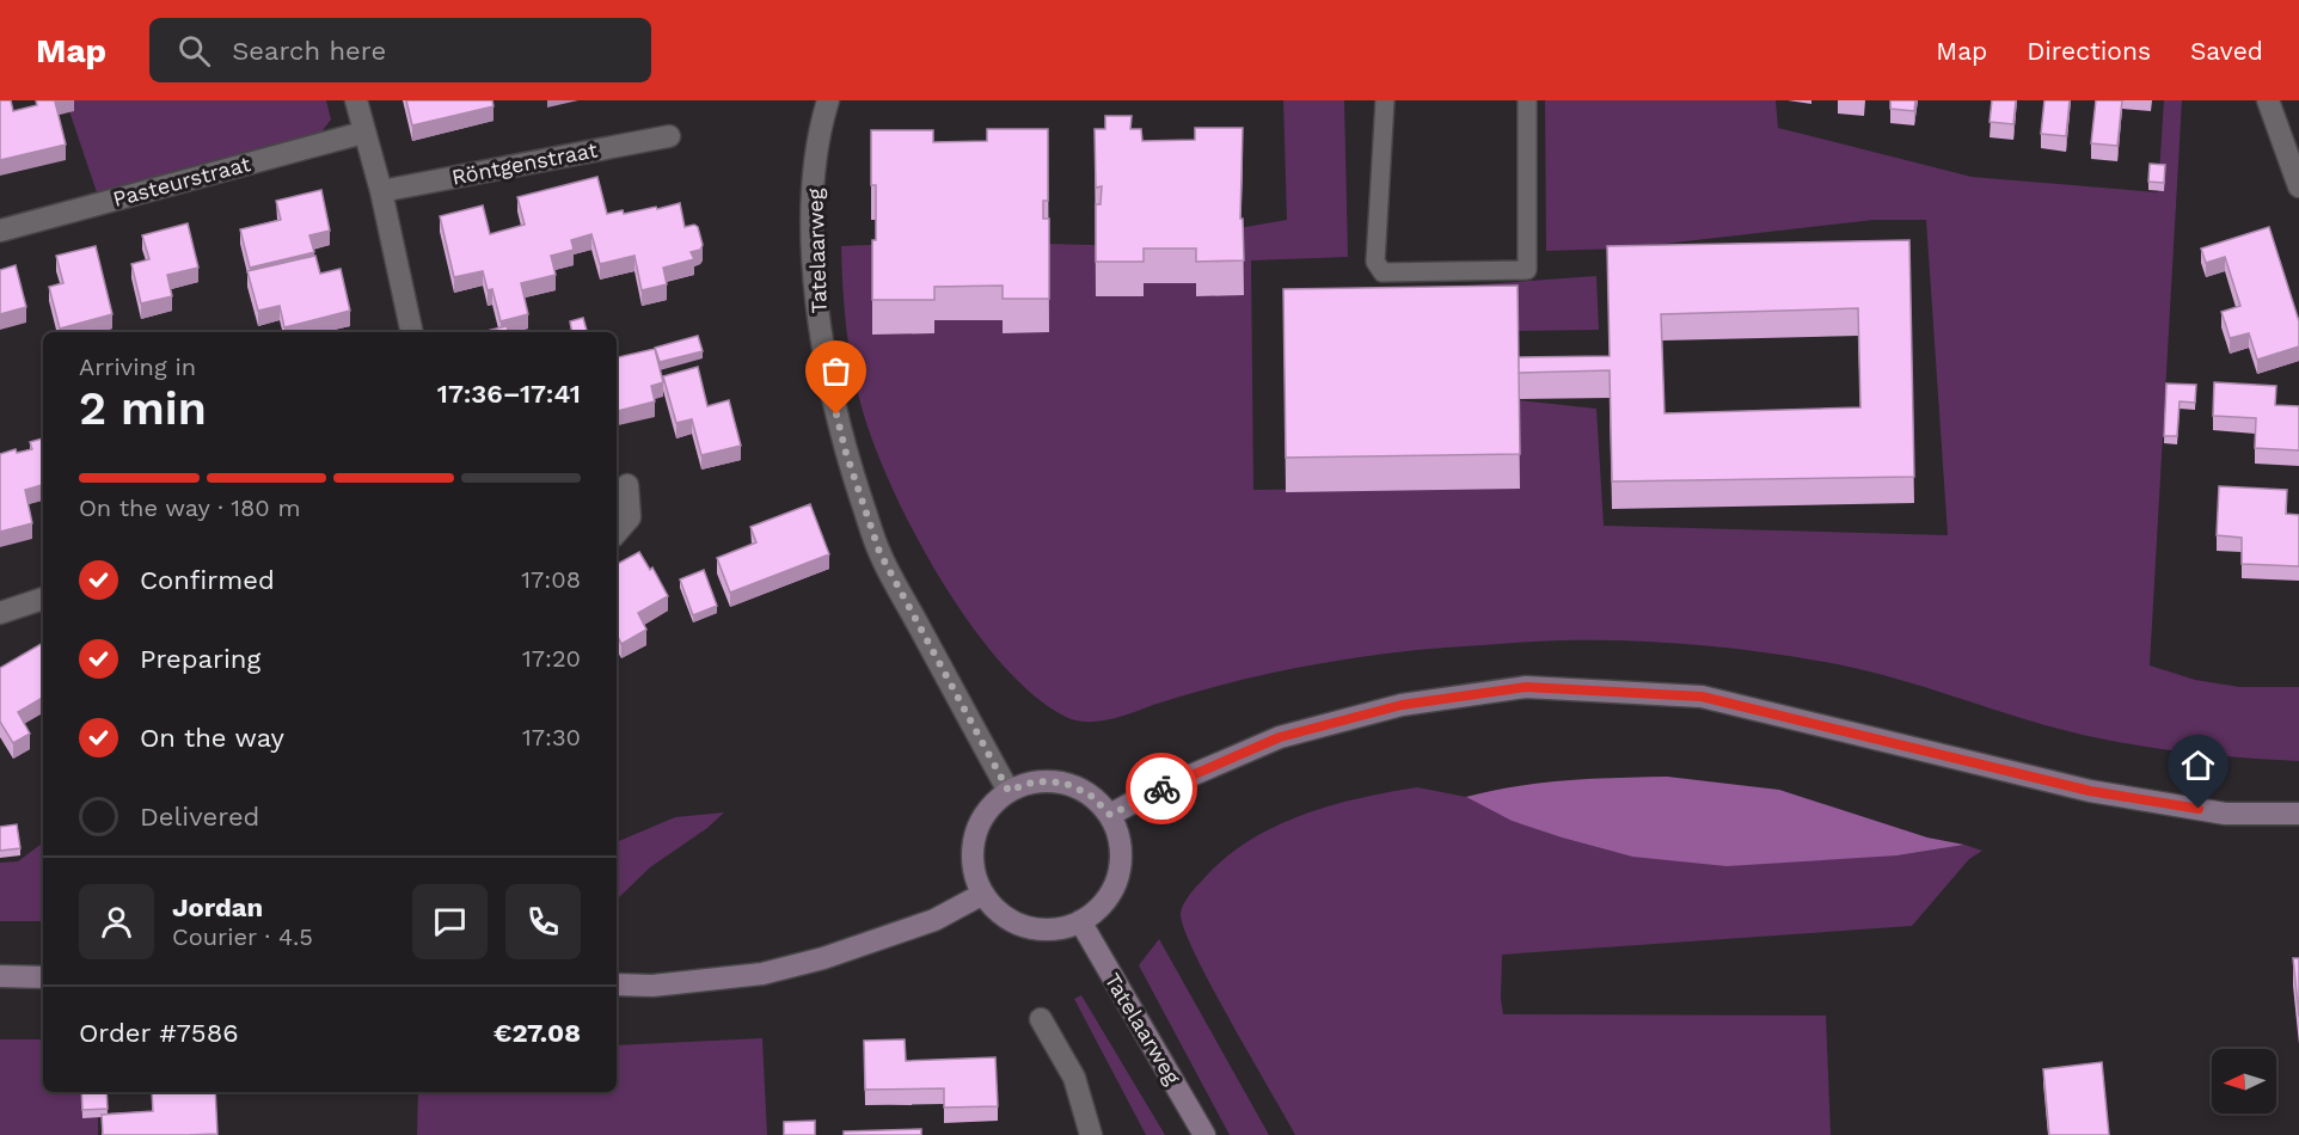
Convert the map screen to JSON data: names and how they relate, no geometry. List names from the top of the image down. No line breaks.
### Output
{"streets":{"main road":["Tatelaarweg"],"street":["Röntgenstraat","Pasteurstraat"]},"north":"left","page":{"header":"Map","search":"Search here","nav":["Map","Directions","Saved"],"heading":["2 min","Arriving in","17:36–17:41"],"panel":["Jordan","Courier · 4.5","Order #7586","€27.08"],"bar":"On the way · 180 m","list":[["Confirmed","17:08"],["Preparing","17:20"],["On the way","17:30"],"Delivered"]}}
